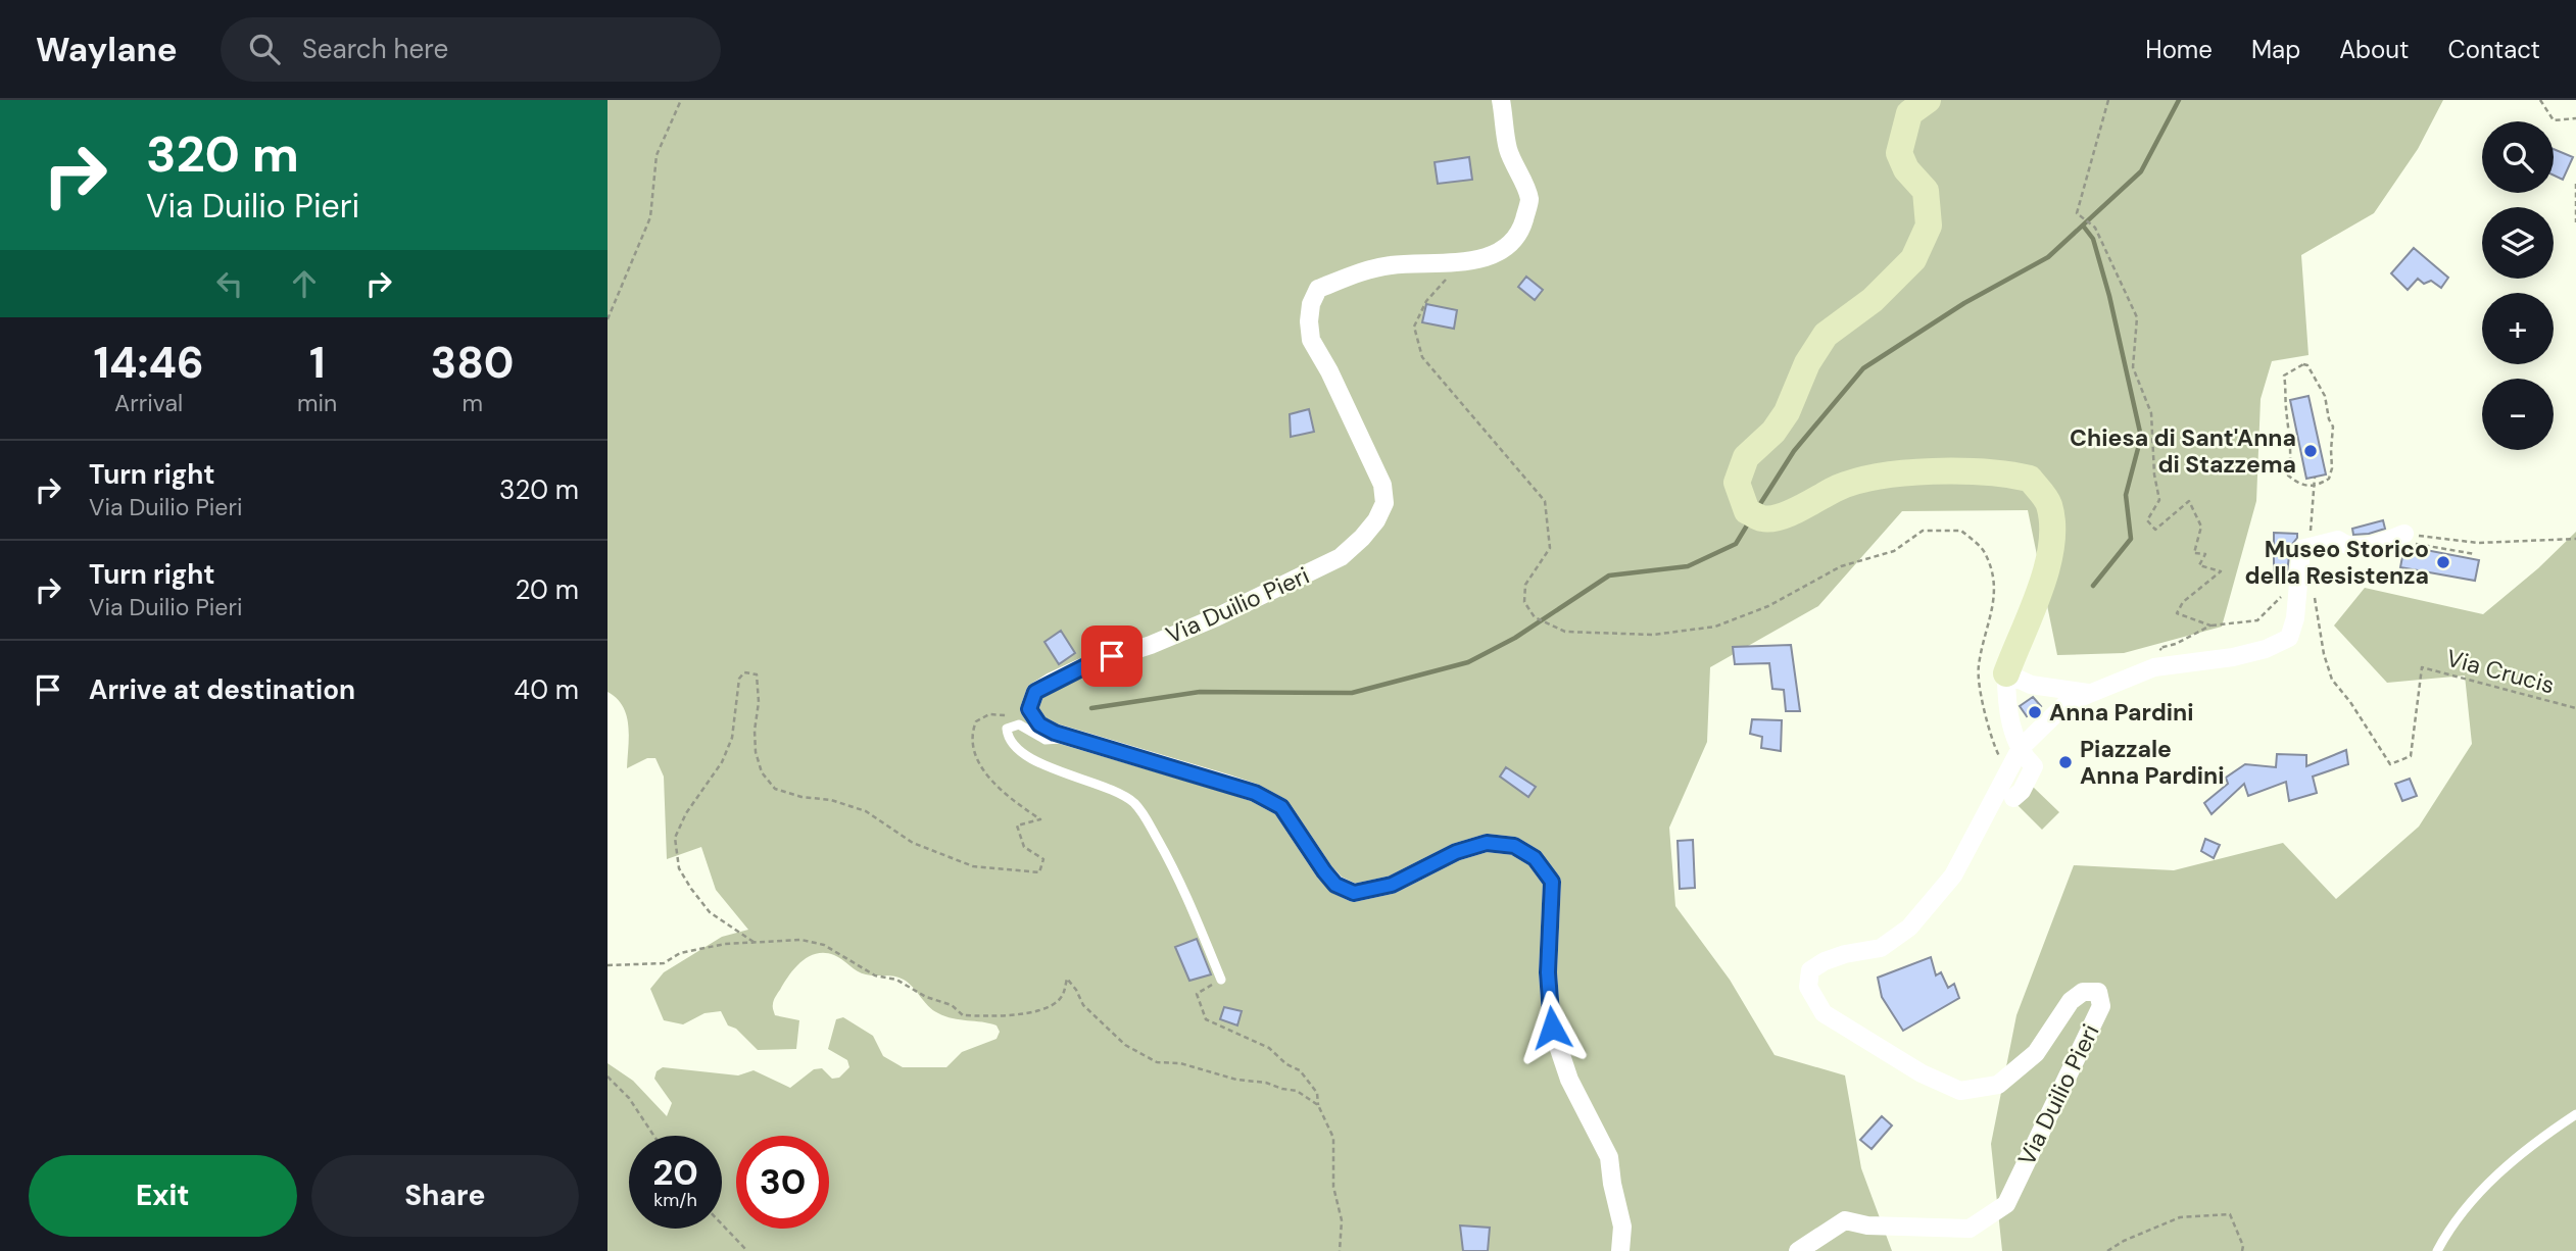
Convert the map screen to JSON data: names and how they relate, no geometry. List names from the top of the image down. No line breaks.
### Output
{"streets":{"street":["Via Duilio Pieri"],"path":["Via Crucis"]},"places":["Chiesa di Sant'Anna di Stazzema","Museo Storico della Resistenza","Anna Pardini","Piazzale Anna Pardini"],"page":{"header":"Waylane","search":"Search here","nav":["Home","Map","About","Contact"],"turn":["320 m","Via Duilio Pieri"],"map_buttons":["+","−"],"eta":["14:46","Arrival","1","min","380","m"],"list":[{"name":"Turn right","note":"Via Duilio Pieri","value":"320 m"},{"name":"Turn right","note":"Via Duilio Pieri","value":"20 m"},{"name":"Arrive at destination","value":"40 m"}],"speed":"20 km/h","limit":"30","buttons":["Exit","Share"]}}
